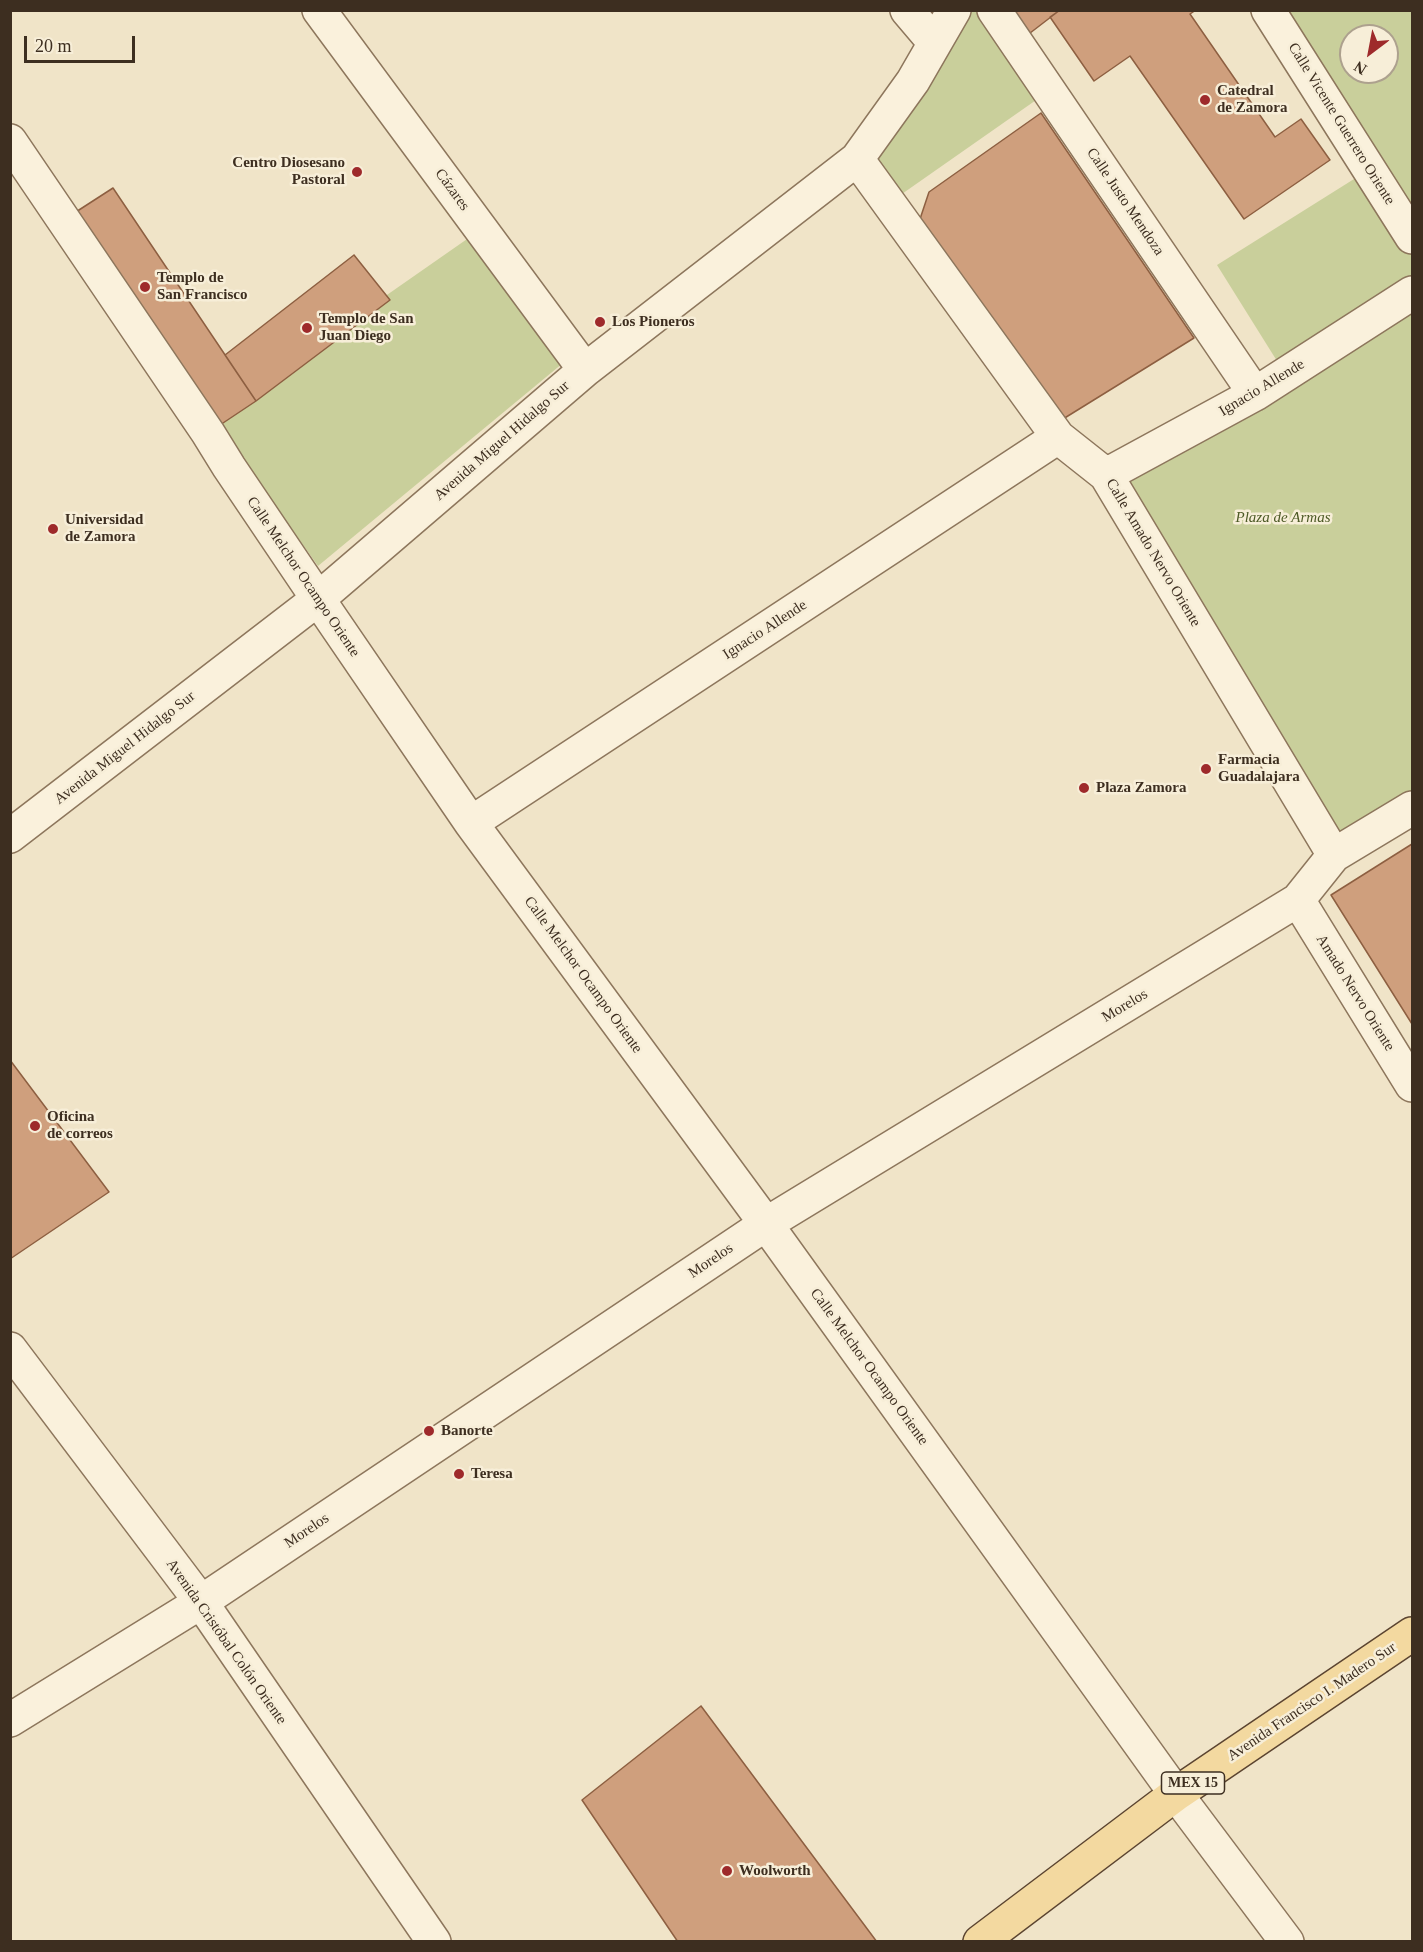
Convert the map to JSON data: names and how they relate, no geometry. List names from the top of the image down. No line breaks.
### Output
{"streets":{"main road":["Avenida Francisco I. Madero Sur","MEX 15"],"street":["Calle Vicente Guerrero Oriente","Cázares","Calle Justo Mendoza","Ignacio Allende","Avenida Miguel Hidalgo Sur","Calle Amado Nervo Oriente","Calle Melchor Ocampo Oriente","Amado Nervo Oriente","Morelos","Avenida Cristóbal Colón Oriente"]},"crossings":[["Cázares","Avenida Miguel Hidalgo Sur"],["Calle Justo Mendoza","Ignacio Allende"],["Ignacio Allende","Calle Amado Nervo Oriente"],["Ignacio Allende","Calle Melchor Ocampo Oriente"],["Avenida Miguel Hidalgo Sur","Calle Amado Nervo Oriente"],["Avenida Miguel Hidalgo Sur","Calle Melchor Ocampo Oriente"],["Calle Amado Nervo Oriente","Morelos"],["Calle Melchor Ocampo Oriente","Morelos"],["Calle Melchor Ocampo Oriente","Avenida Francisco I. Madero Sur"],["Amado Nervo Oriente","Morelos"],["Morelos","Avenida Cristóbal Colón Oriente"]],"parks":["Plaza de Armas"],"places":["Catedral de Zamora","Centro Diosesano Pastoral","Templo de San Francisco","Los Pioneros","Templo de San Juan Diego","Universidad de Zamora","Farmacia Guadalajara","Plaza Zamora","Oficina de correos","Banorte","Teresa","Woolworth"],"scale_bar":"20 m","north":"bottom left"}
